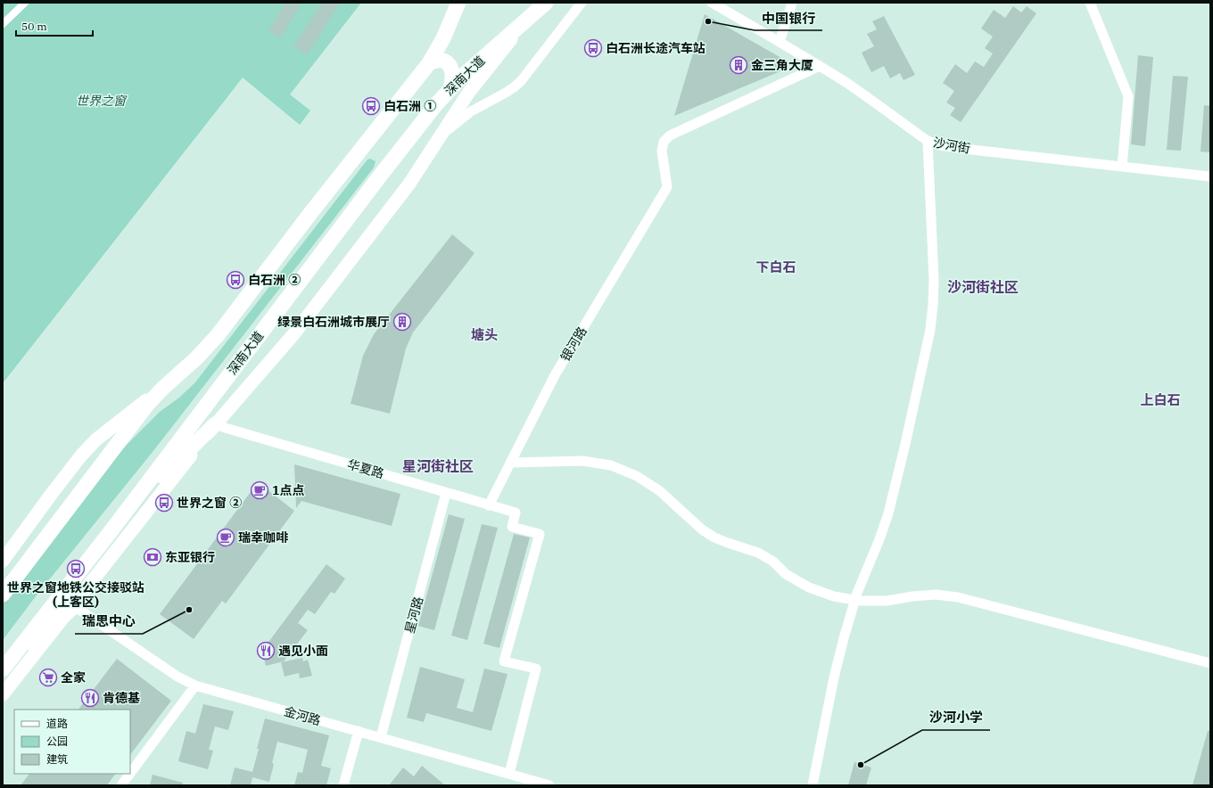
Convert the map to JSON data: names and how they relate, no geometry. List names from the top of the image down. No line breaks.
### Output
{"streets":{"main road":["深南大道"],"street":["沙河街","银河路","华夏路","星河路","金河路"]},"crossings":[["沙河街","银河路"],["银河路","华夏路"],["华夏路","星河路"],["华夏路","金河路"],["星河路","金河路"]],"districts":["下白石","沙河街社区","塘头","上白石","星河街社区"],"parks":["世界之窗"],"places":{"other":["中国银行","瑞思中心","沙河小学"],"bus stop":["白石洲长途汽车站","白石洲 ①","白石洲 ②","世界之窗 ②","世界之窗地铁公交接驳站 (上客区)"],"building":["金三角大厦","绿景白石洲城市展厅"],"cafe":["1点点","瑞幸咖啡"],"bank":["东亚银行"],"restaurant":["遇见小面","肯德基"],"supermarket":["全家"]},"legend":["道路","公园","建筑"],"scale_bar":"50 m"}
